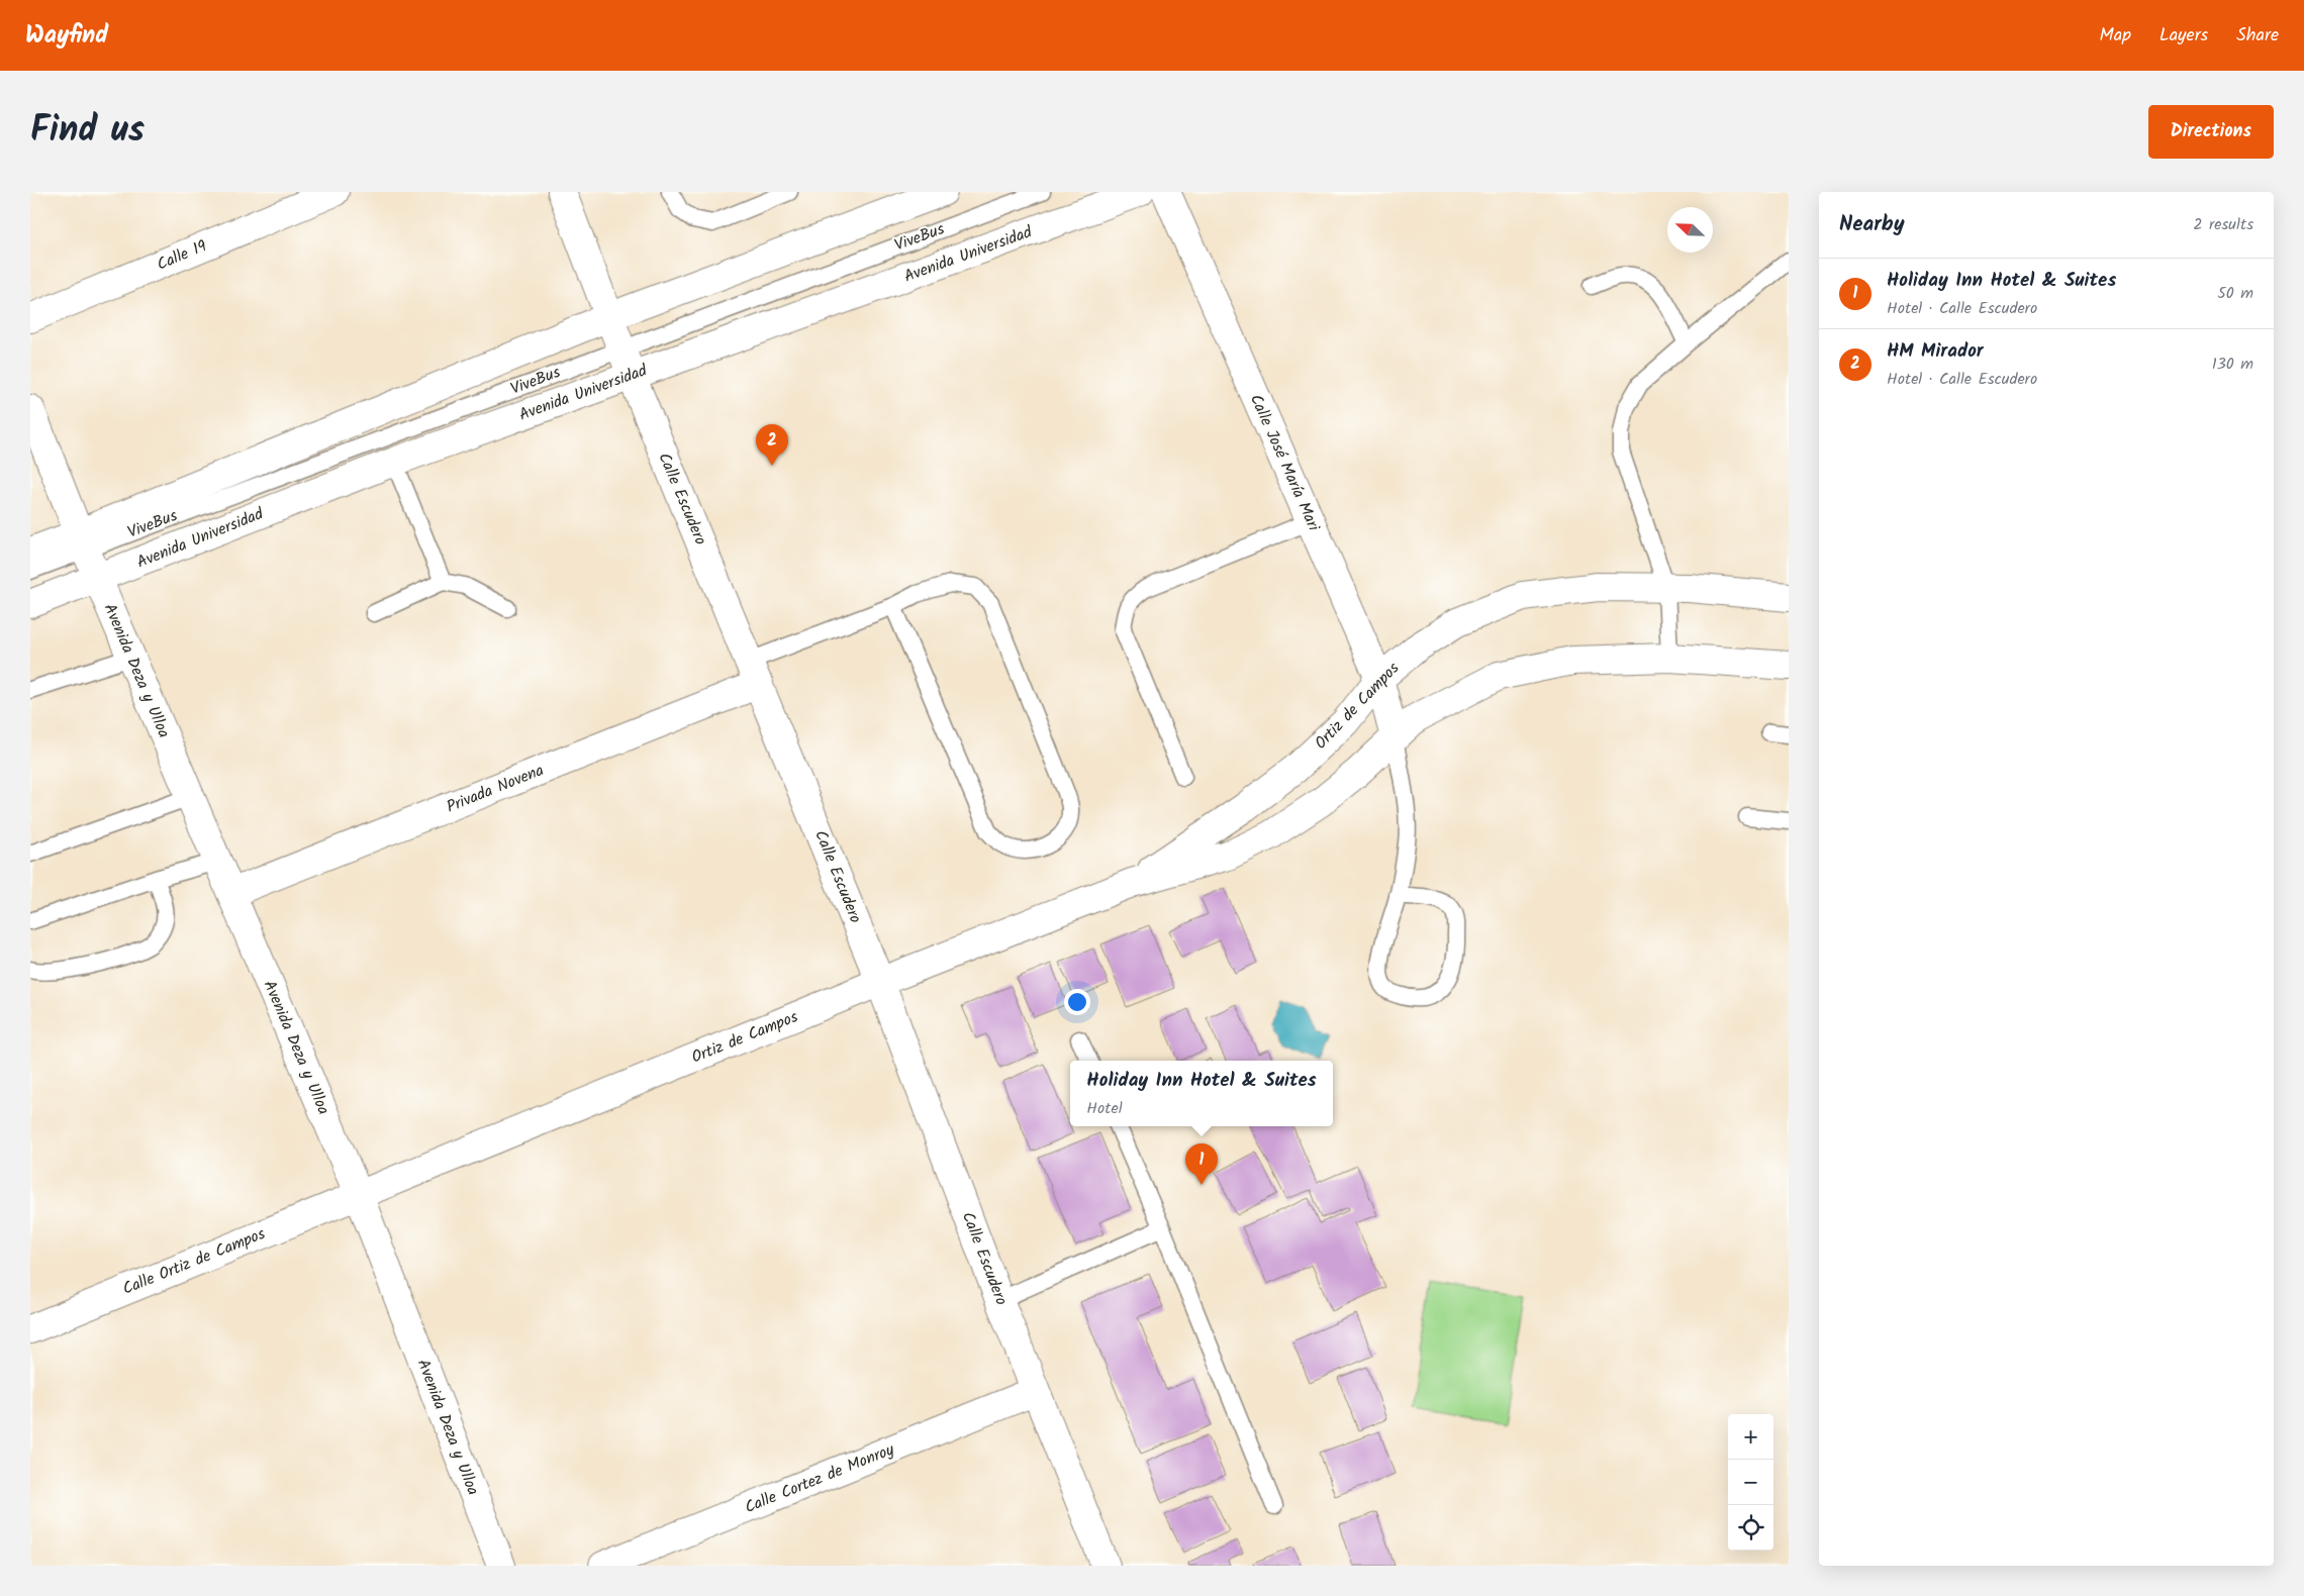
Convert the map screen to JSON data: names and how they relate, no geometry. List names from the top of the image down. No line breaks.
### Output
{"streets":{"street":["Avenida Universidad","Calle 19","Calle José María Mari","Calle Escudero","Avenida Deza y Ulloa","Ortiz de Campos","Privada Novena","Calle Ortiz de Campos","Calle Cortez de Monroy"],"lane":["ViveBus"]},"crossings":[["ViveBus","Calle Escudero"],["ViveBus","Avenida Deza y Ulloa"],["Avenida Universidad","Calle Escudero"],["Avenida Universidad","Avenida Deza y Ulloa"],["Calle José María Mari","Ortiz de Campos"],["Calle Escudero","Ortiz de Campos"],["Calle Escudero","Privada Novena"],["Calle Escudero","Calle Cortez de Monroy"],["Avenida Deza y Ulloa","Ortiz de Campos"],["Avenida Deza y Ulloa","Privada Novena"],["Avenida Deza y Ulloa","Calle Ortiz de Campos"],["Ortiz de Campos","Calle Ortiz de Campos"]],"north":"top left","page":{"header":"Wayfind","nav":["Map","Layers","Share"],"title":"Find us","buttons":"Directions","heading":["Nearby","2 results"],"list":[{"mark":"1","name":"Holiday Inn Hotel & Suites","note":"Hotel · Calle Escudero","value":"50 m"},{"mark":"2","name":"HM Mirador","note":"Hotel · Calle Escudero","value":"130 m"}],"pins":["2","1"],"popup":["Holiday Inn Hotel & Suites","Hotel"],"map_buttons":["+","−"]}}
